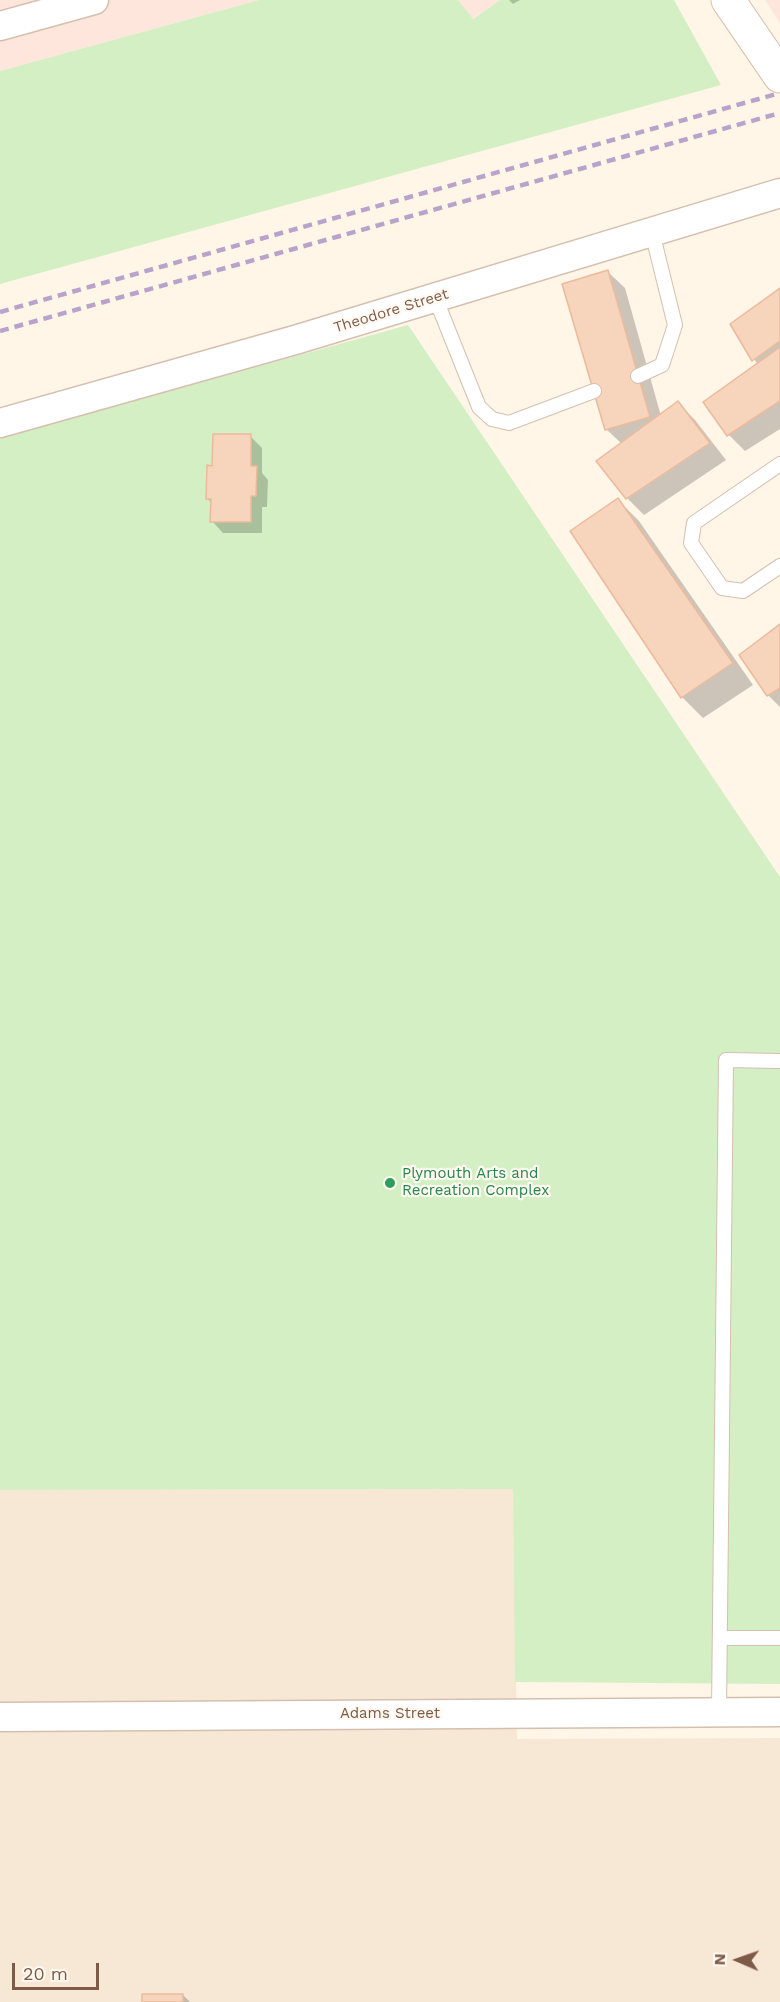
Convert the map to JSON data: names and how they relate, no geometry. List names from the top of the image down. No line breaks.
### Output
{"streets":{"street":["Theodore Street","Adams Street"]},"places":["Plymouth Arts and Recreation Complex"],"scale_bar":"20 m","north":"left"}
